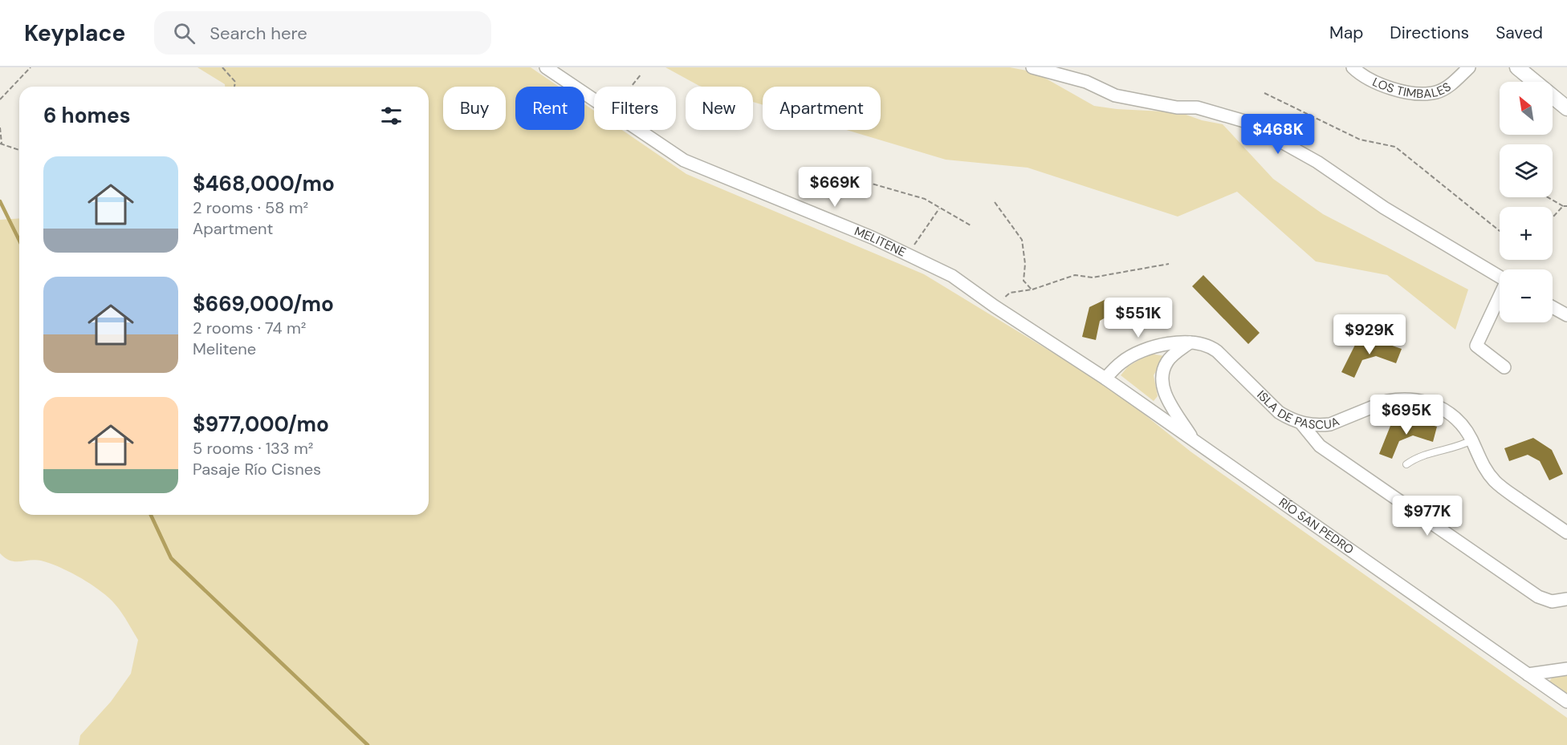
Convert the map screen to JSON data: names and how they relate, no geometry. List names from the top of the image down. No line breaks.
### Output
{"streets":{"street":["LOS TIMBALES","MELITENE","ISLA DE PASCUA","RÍO SAN PEDRO"]},"crossings":[["MELITENE","ISLA DE PASCUA"],["MELITENE","RÍO SAN PEDRO"],["ISLA DE PASCUA","RÍO SAN PEDRO"]],"north":"top left","page":{"header":"Keyplace","search":"Search here","nav":["Map","Directions","Saved"],"map_buttons":["+","−"],"chip":["Buy","Rent","Filters","New","Apartment"],"heading":"6 homes","price":["$468K","$669K","$551K","$929K","$695K","$977K"],"list":[{"name":"$468,000/mo","note":"2 rooms · 58 m² · Apartment"},{"name":"$669,000/mo","note":"2 rooms · 74 m² · Melitene"},{"name":"$977,000/mo","note":"5 rooms · 133 m² · Pasaje Río Cisnes"}]}}
